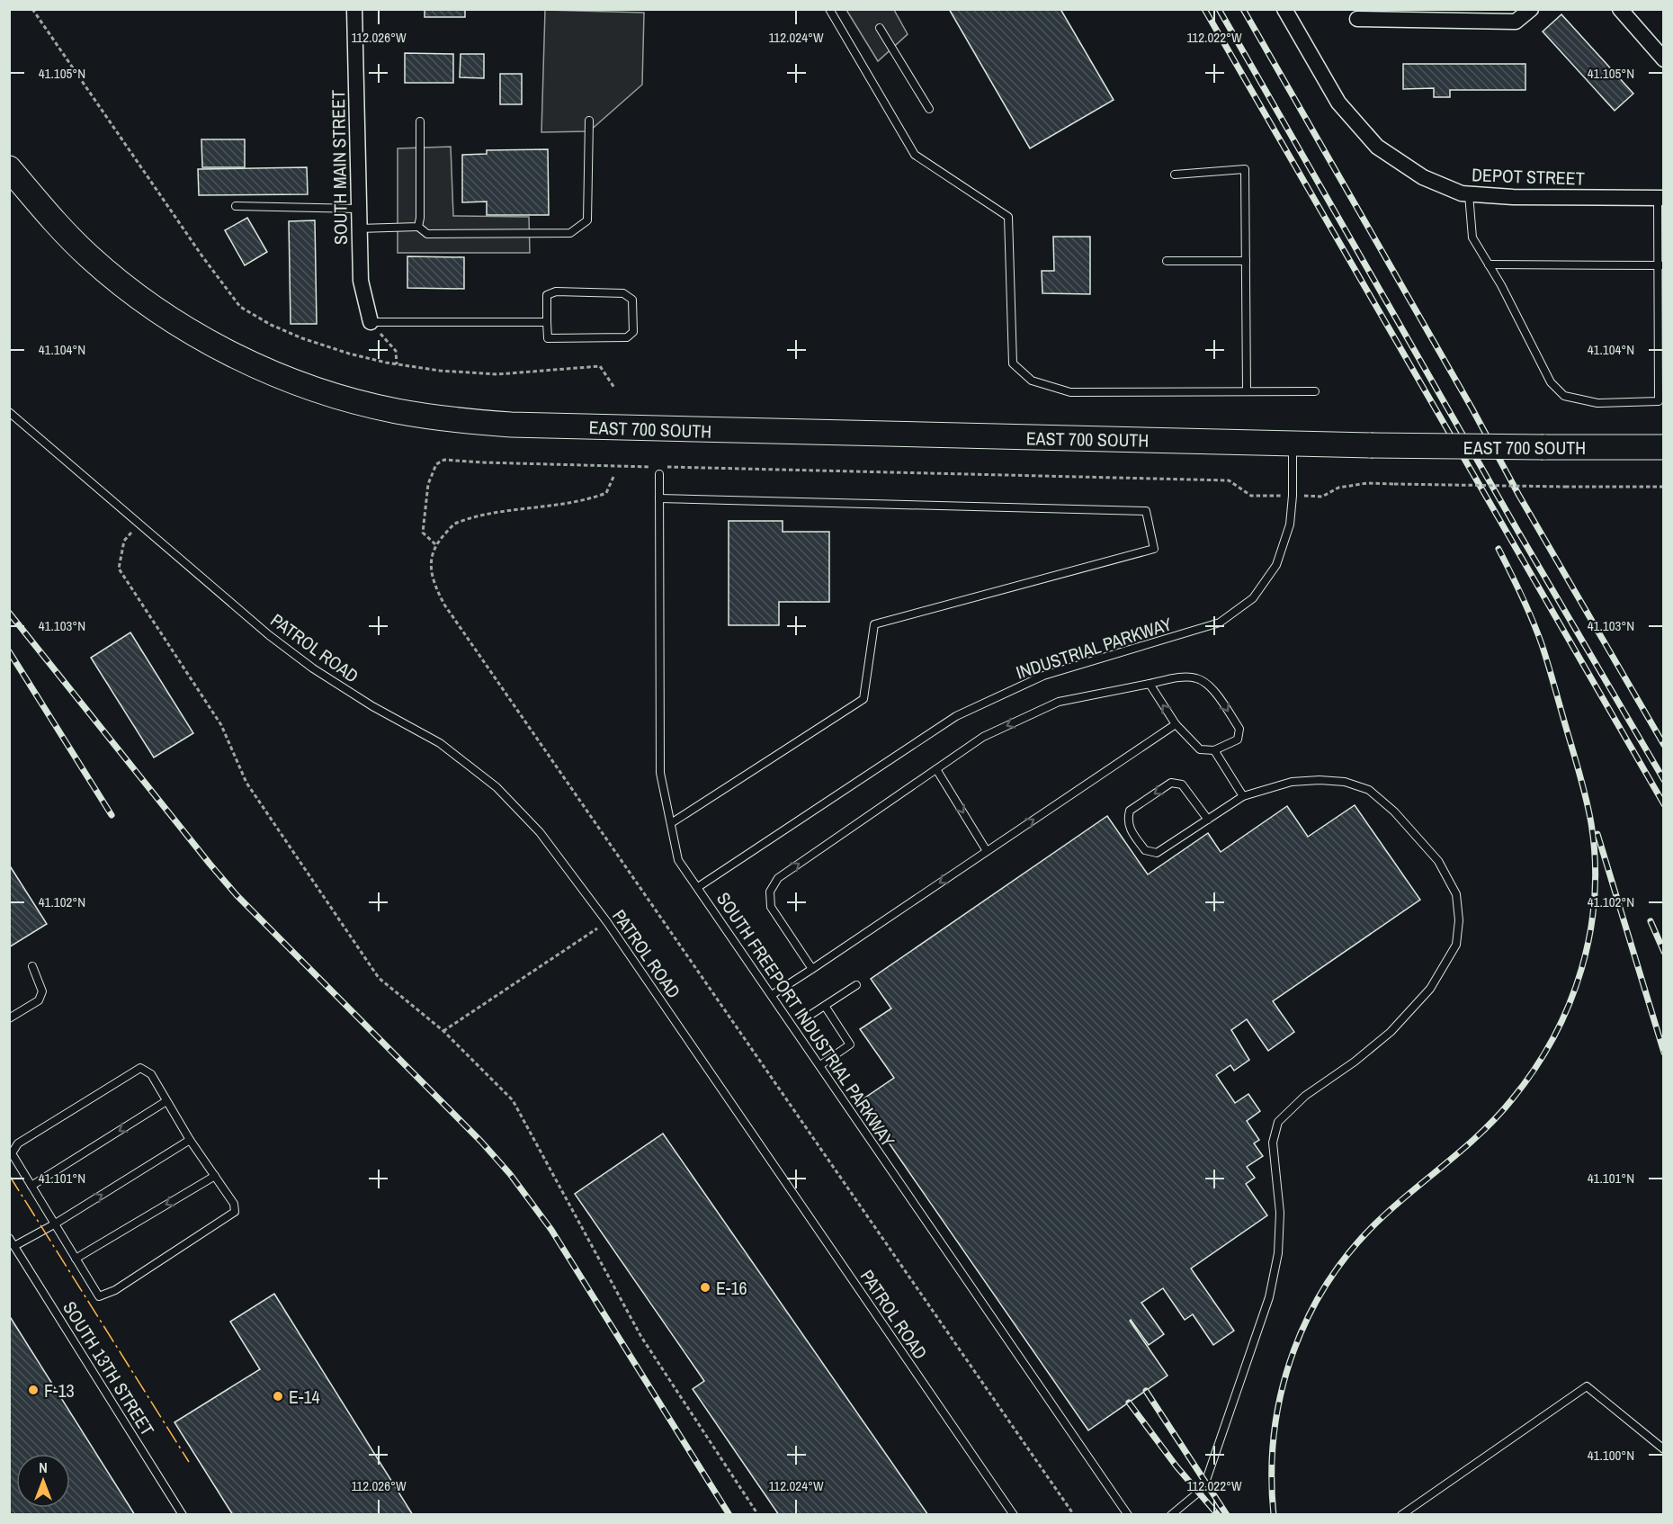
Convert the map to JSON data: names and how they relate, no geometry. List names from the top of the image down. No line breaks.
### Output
{"streets":{"main road":["EAST 700 SOUTH"],"street":["SOUTH MAIN STREET","DEPOT STREET"],"lane":["PATROL ROAD","INDUSTRIAL PARKWAY","SOUTH FREEPORT INDUSTRIAL PARKWAY","SOUTH 13TH STREET"]},"crossings":[["EAST 700 SOUTH","INDUSTRIAL PARKWAY"],["INDUSTRIAL PARKWAY","SOUTH FREEPORT INDUSTRIAL PARKWAY"]],"places":["E-16","F-13","E-14"],"north":"top","coordinates":["112.026°W","112.024°W","112.022°W","41.105°N","41.104°N","41.103°N","41.102°N","41.101°N","41.100°N"]}
